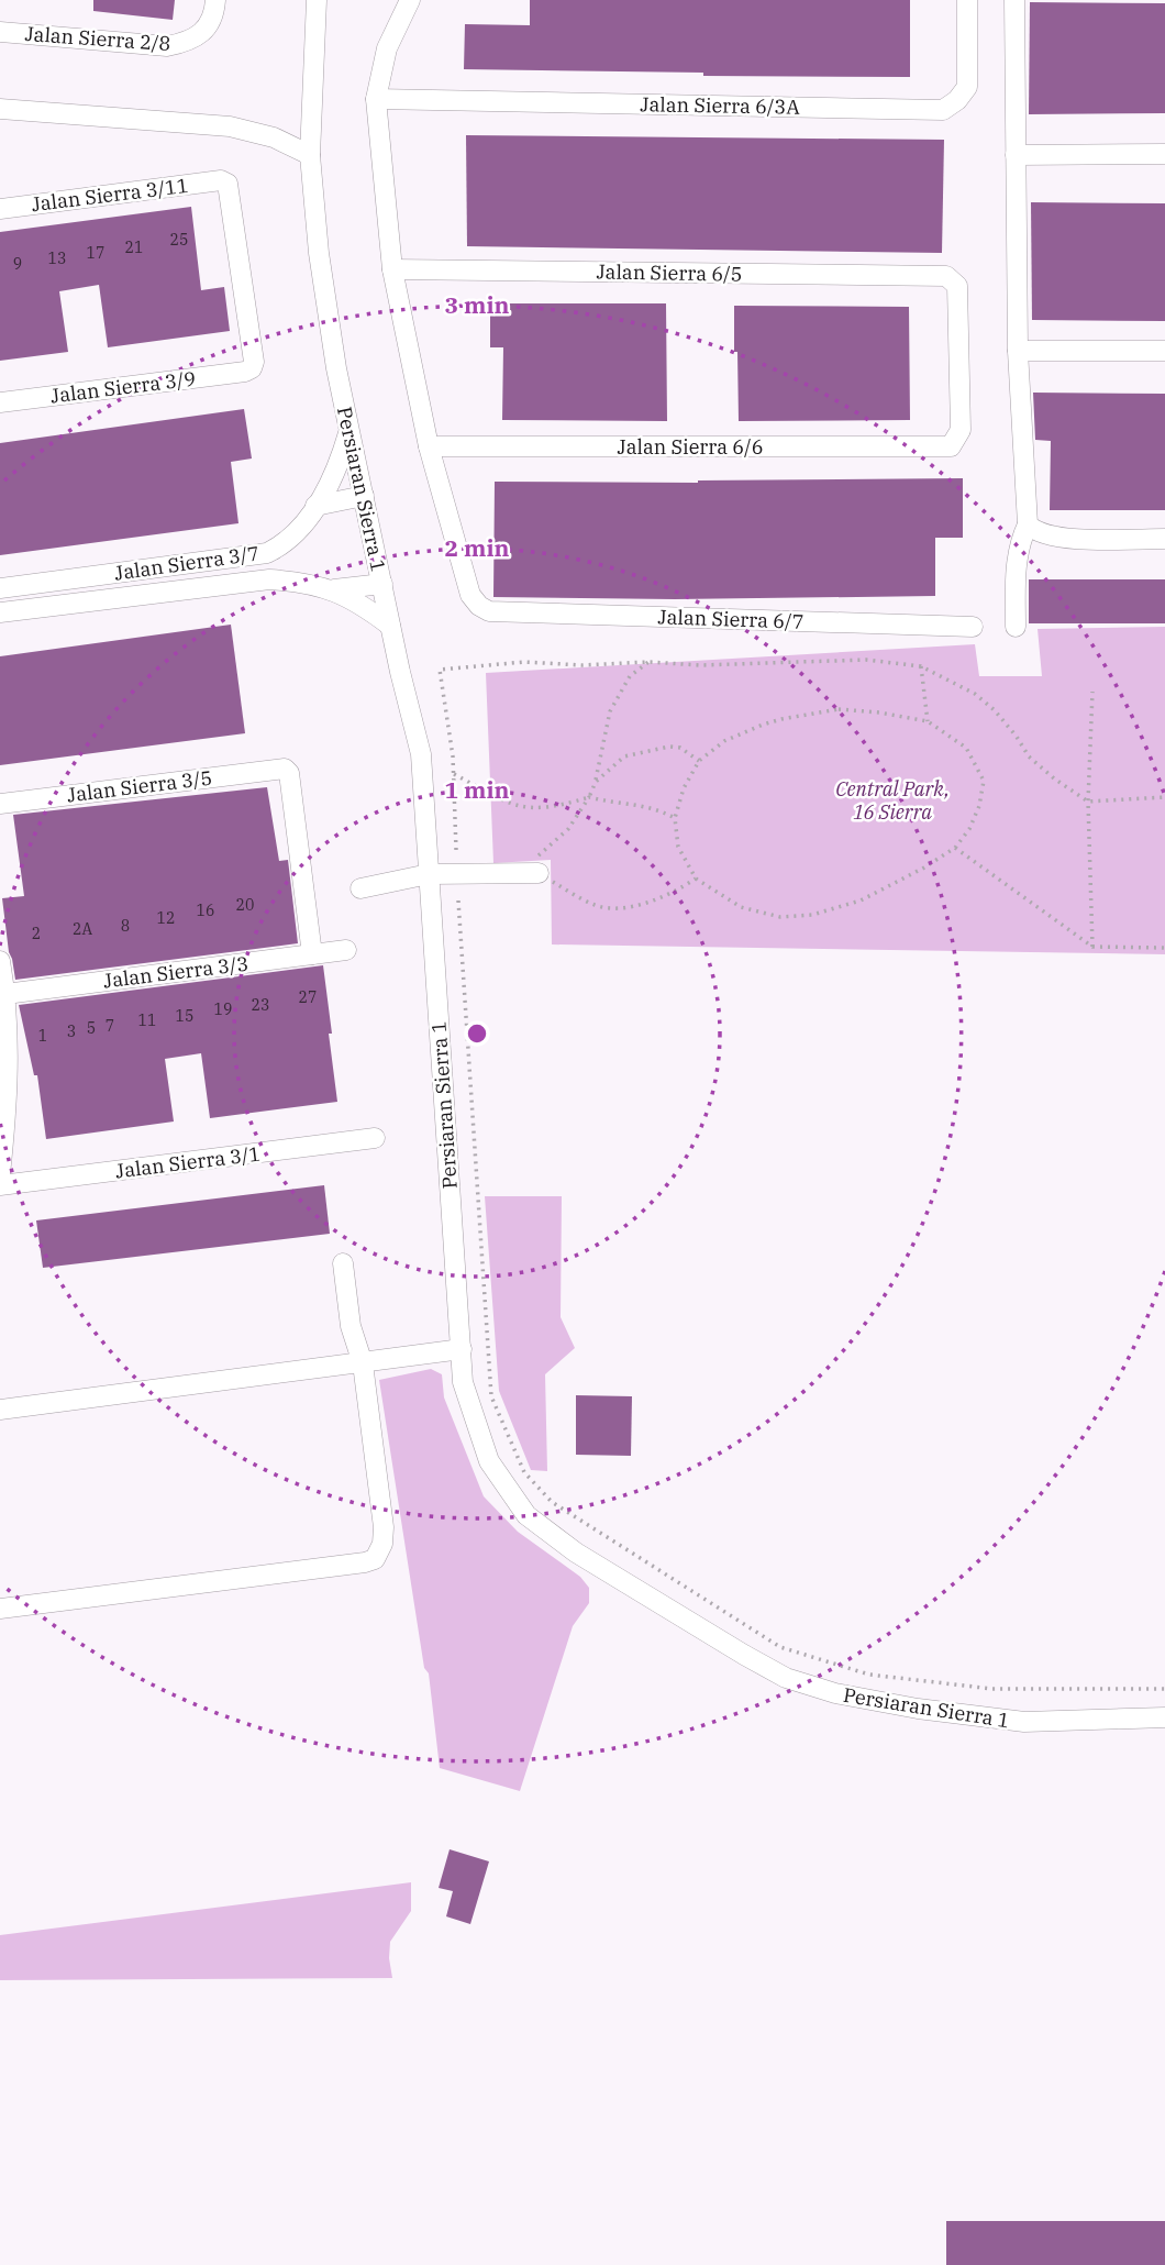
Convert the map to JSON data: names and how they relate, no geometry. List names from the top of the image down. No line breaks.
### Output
{"streets":{"street":["Jalan Sierra 2/8","Jalan Sierra 6/3A","Jalan Sierra 3/11","Jalan Sierra 6/5","Jalan Sierra 3/9","Jalan Sierra 6/6","Persiaran Sierra 1","Jalan Sierra 3/7","Jalan Sierra 6/7","Jalan Sierra 3/5","Jalan Sierra 3/3","Jalan Sierra 3/1"]},"crossings":[["Jalan Sierra 3/11","Jalan Sierra 3/9"],["Jalan Sierra 6/5","Jalan Sierra 6/6"],["Jalan Sierra 6/6","Jalan Sierra 6/7"],["Persiaran Sierra 1","Jalan Sierra 3/7"],["Jalan Sierra 3/5","Jalan Sierra 3/3"]],"parks":["Central Park, 16 Sierra"],"house_numbers":["25","21","17","13","9","20","16","12","8","2A","2","27","23","19","15","11","7","5","3","1"],"rings":["3 min","2 min","1 min"]}
